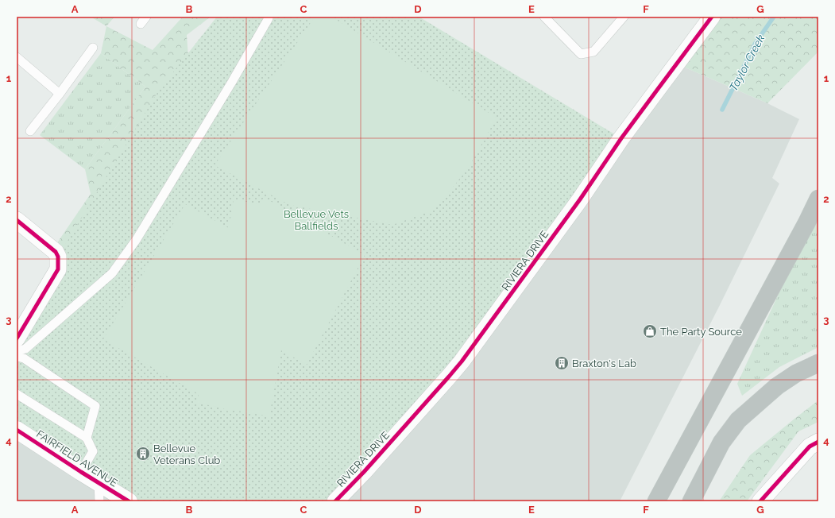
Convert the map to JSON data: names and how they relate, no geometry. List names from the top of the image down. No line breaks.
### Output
{"streets":{"main road":["FAIRFIELD AVENUE"],"street":["RIVIERA DRIVE"]},"water":["Taylor Creek"],"parks":["Bellevue Vets Ballfields"],"places":{"shop":["The Party Source"],"building":["Braxton's Lab","Bellevue Veterans Club"]},"grid":{"columns":["A","B","C","D","E","F","G"],"rows":["1","2","3","4"]}}
